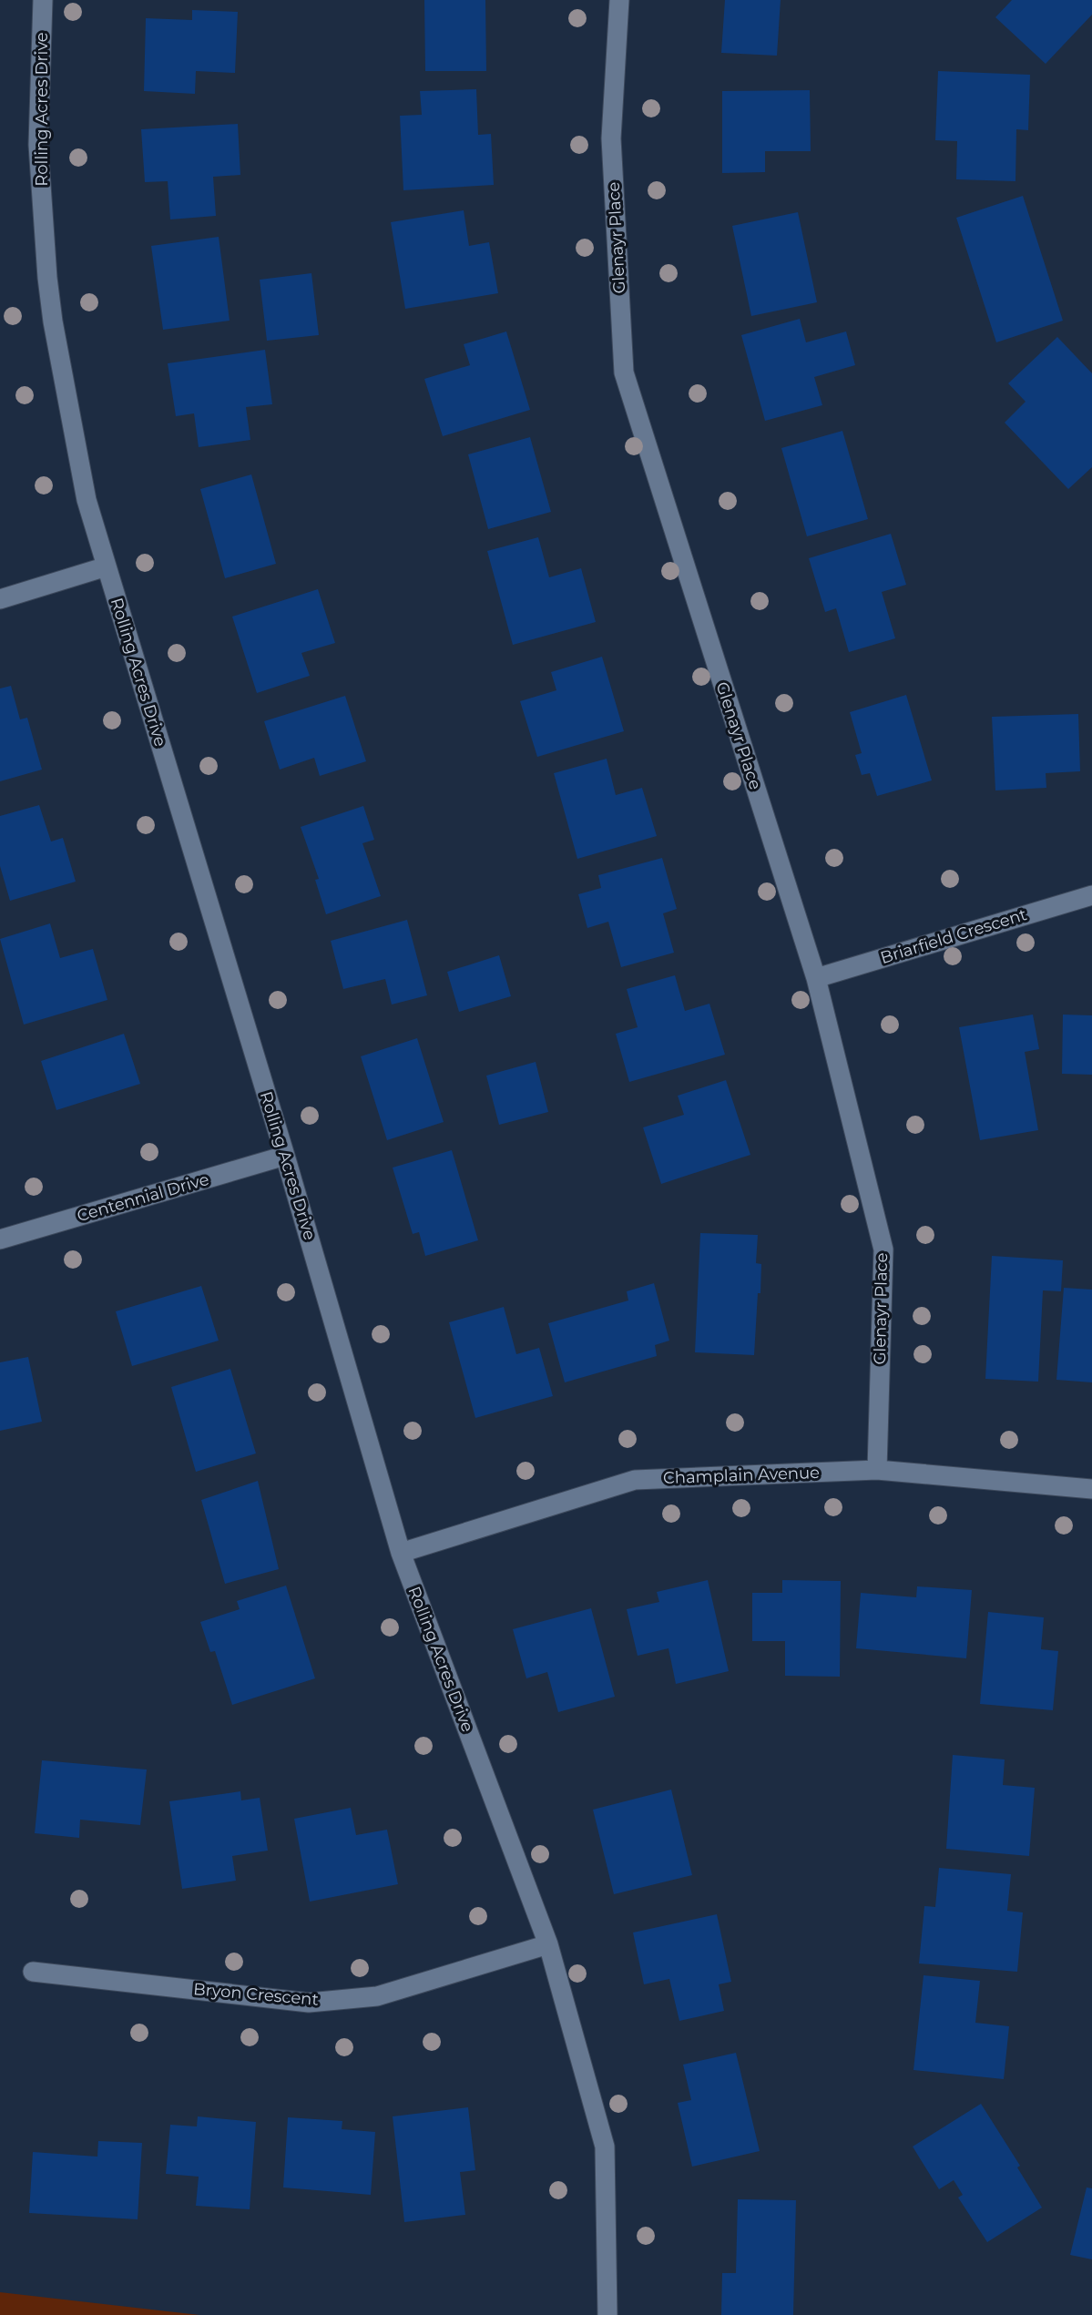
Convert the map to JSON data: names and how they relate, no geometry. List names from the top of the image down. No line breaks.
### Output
{"streets":{"street":["Rolling Acres Drive","Glenayr Place","Briarfield Crescent","Centennial Drive","Champlain Avenue","Bryon Crescent"]},"crossings":[["Rolling Acres Drive","Centennial Drive"],["Rolling Acres Drive","Champlain Avenue"],["Rolling Acres Drive","Bryon Crescent"],["Glenayr Place","Briarfield Crescent"],["Glenayr Place","Champlain Avenue"]]}
